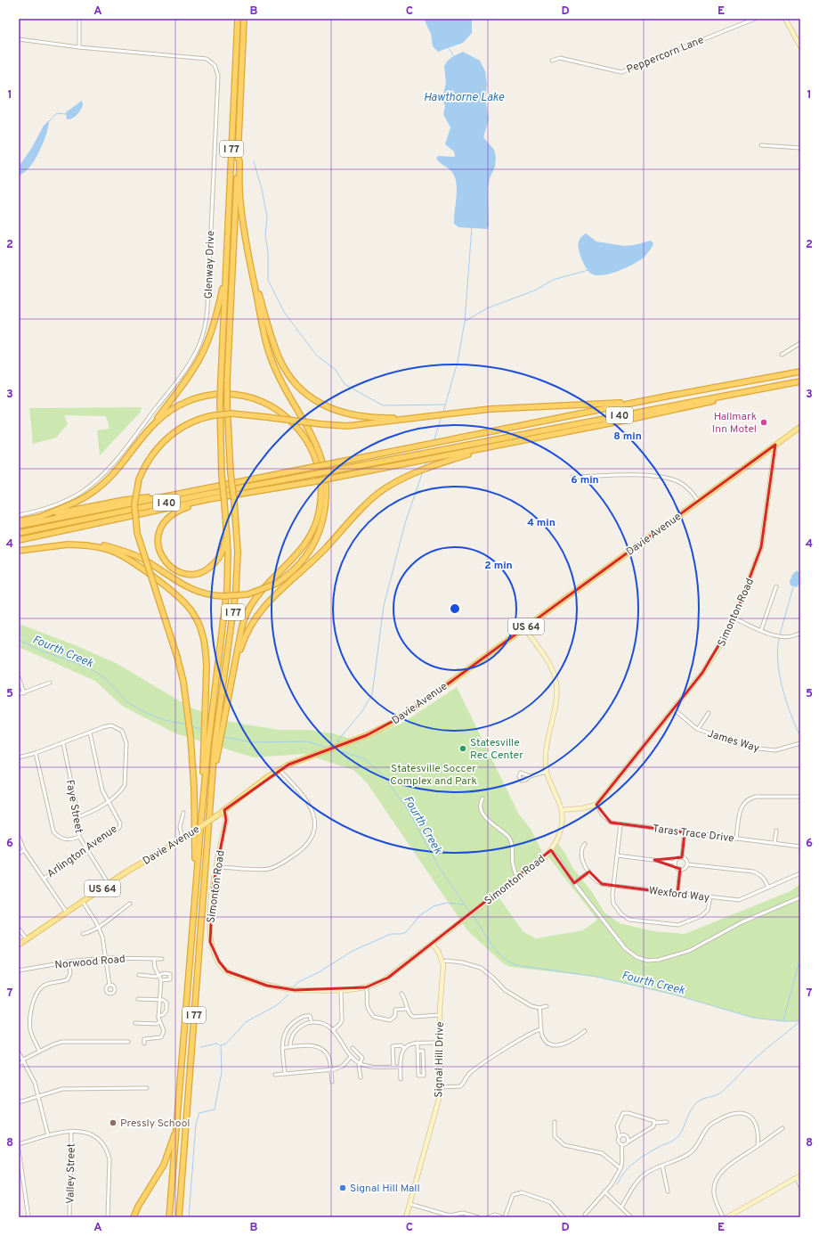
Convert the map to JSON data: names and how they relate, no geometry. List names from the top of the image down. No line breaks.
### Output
{"streets":{"highway":["I 77","I 40"],"main road":["Davie Avenue","US 64"],"street":["Peppercorn Lane","Glenway Drive","Simonton Road","James Way","Faye Street","Taras Trace Drive","Arlington Avenue","Wexford Way","Norwood Road","Signal Hill Drive","Valley Street"]},"crossings":[["Davie Avenue","Simonton Road"],["Davie Avenue","Faye Street"],["Simonton Road","James Way"],["Simonton Road","Taras Trace Drive"],["Faye Street","Arlington Avenue"]],"water":["Hawthorne Lake","Fourth Creek"],"parks":["Statesville Soccer Complex and Park"],"places":["Hallmark Inn Motel","Statesville Rec Center","Pressly School","Signal Hill Mall"],"grid":{"columns":["A","B","C","D","E"],"rows":["1","2","3","4","5","6","7","8"]},"rings":["8 min","6 min","4 min","2 min"]}
